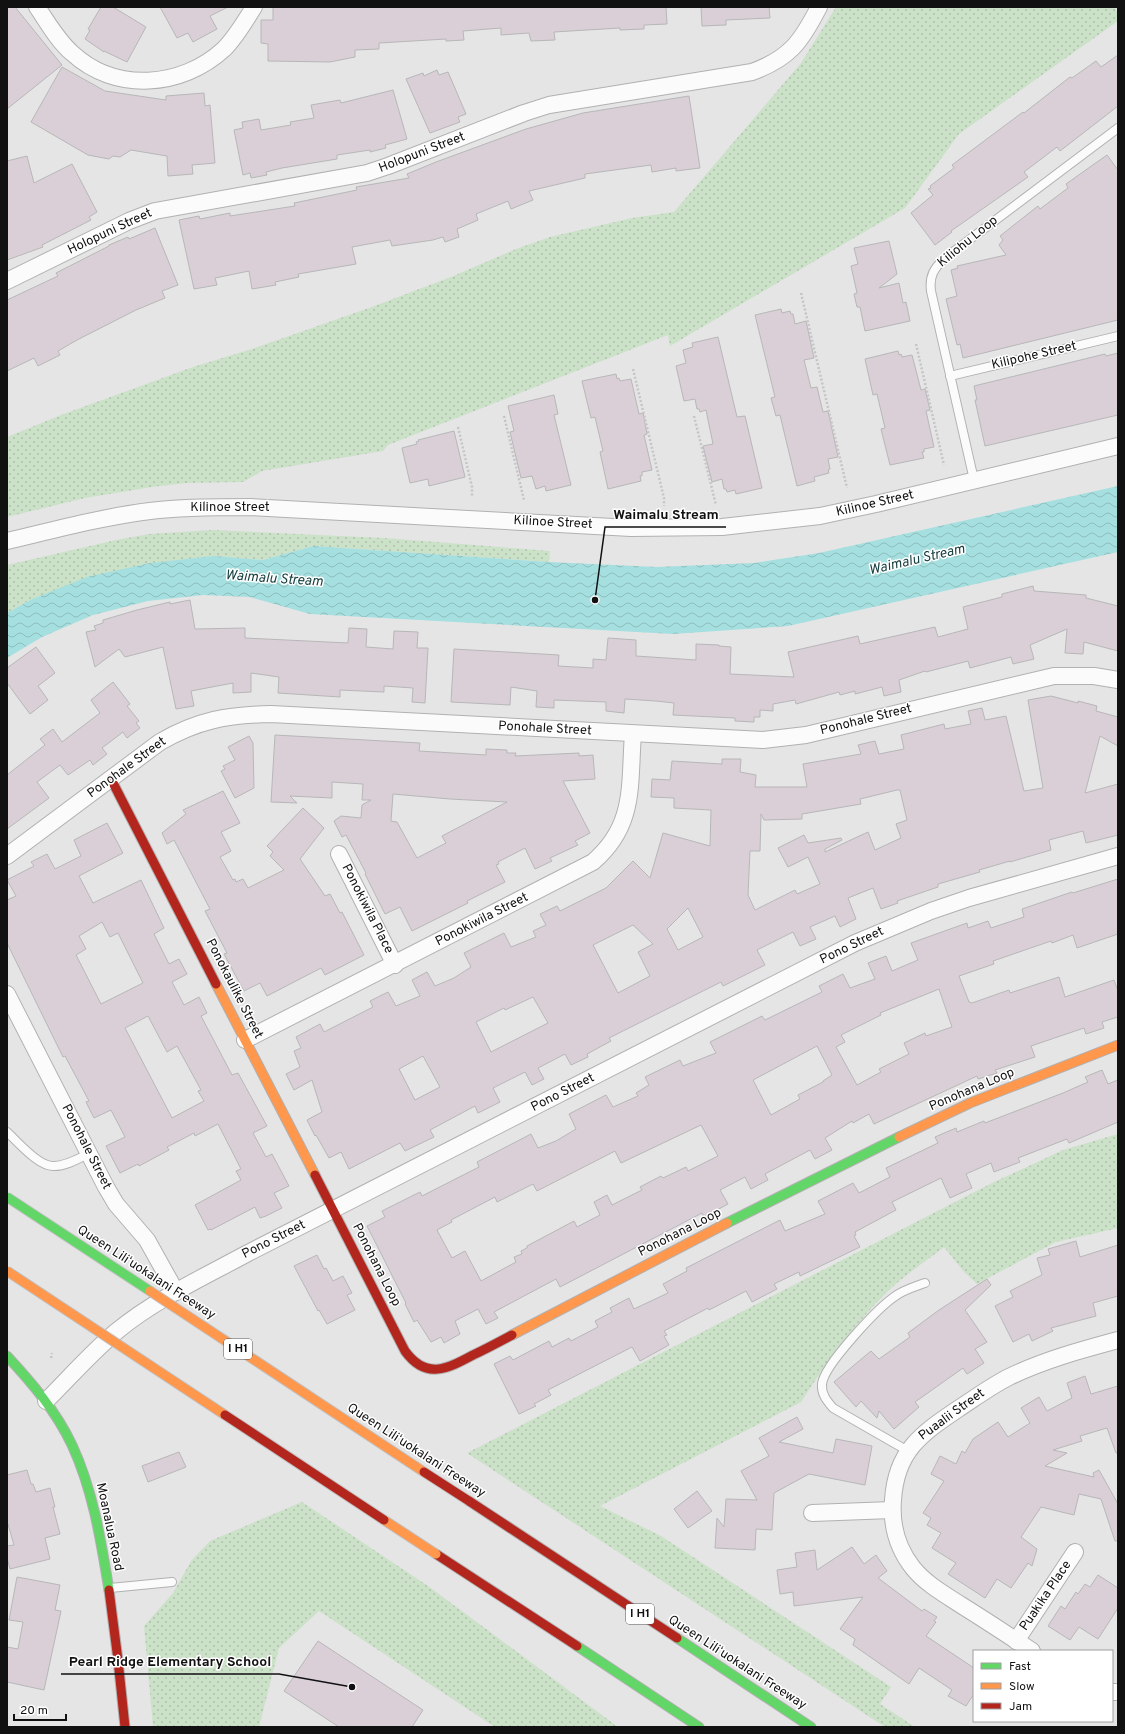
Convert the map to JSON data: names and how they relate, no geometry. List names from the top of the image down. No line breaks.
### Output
{"streets":{"main road":["Ponokaulike Street","Ponohana Loop","Queen Liliʻuokalani Freeway","I H1","Moanalua Road"],"street":["Holopuni Street","Kilinoe Street","Ponohale Street","Ponokiwila Place","Ponokiwila Street","Pono Street","Puaalii Street","Puakika Place"],"lane":["Kiliohu Loop","Kilipohe Street"]},"crossings":[["Kiliohu Loop","Kilipohe Street"],["Kiliohu Loop","Kilinoe Street"],["Ponohale Street","Ponokiwila Street"],["Ponohale Street","Pono Street"],["Ponohale Street","Ponokaulike Street"],["Ponokiwila Place","Ponokiwila Street"],["Ponokiwila Street","Ponokaulike Street"],["Pono Street","Ponokaulike Street"],["Pono Street","Ponohana Loop"],["Pono Street","Moanalua Road"],["Ponokaulike Street","Ponohana Loop"],["Puaalii Street","Puakika Place"]],"water":["Waimalu Stream"],"places":["Waimalu Stream","Pearl Ridge Elementary School"],"legend":["Fast","Slow","Jam"],"scale_bar":"20 m"}
